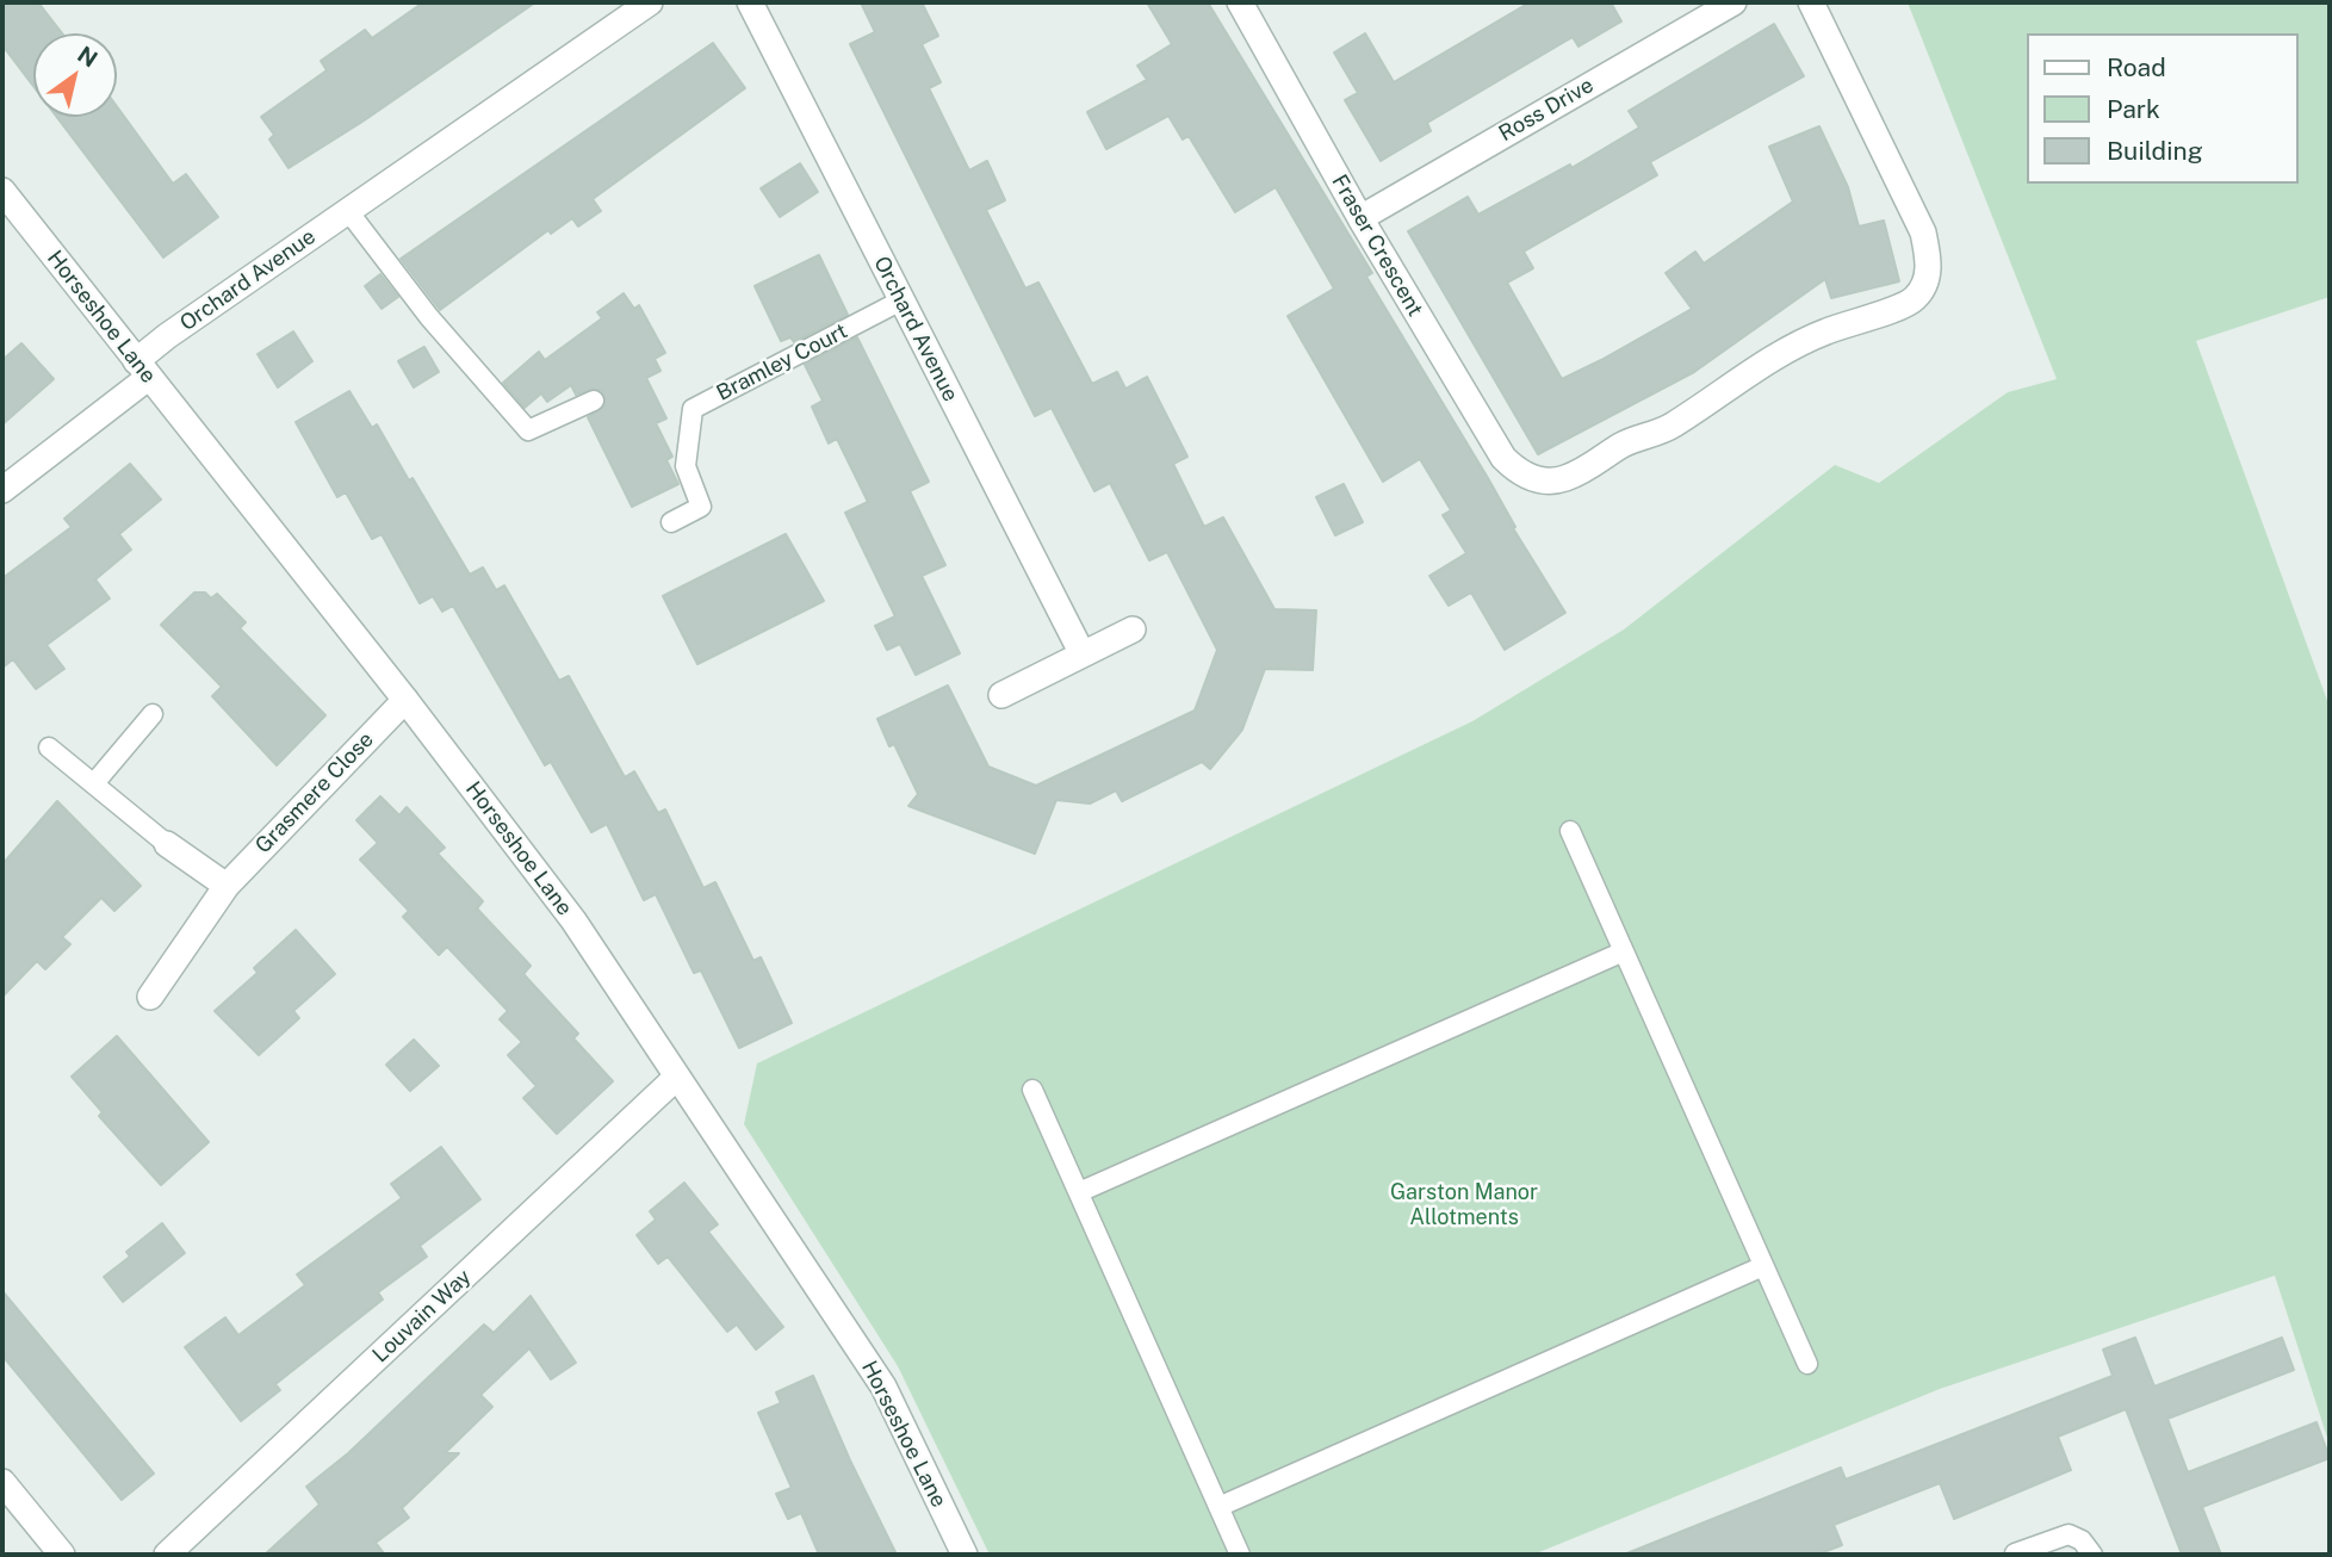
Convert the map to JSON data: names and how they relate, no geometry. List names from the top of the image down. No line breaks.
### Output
{"streets":{"street":["Ross Drive","Fraser Crescent","Orchard Avenue","Horseshoe Lane","Grasmere Close","Louvain Way"],"lane":["Bramley Court"]},"crossings":[["Ross Drive","Fraser Crescent"],["Orchard Avenue","Horseshoe Lane"],["Orchard Avenue","Bramley Court"],["Horseshoe Lane","Grasmere Close"],["Horseshoe Lane","Louvain Way"]],"parks":["Garston Manor Allotments"],"legend":["Road","Park","Building"],"north":"top right"}
